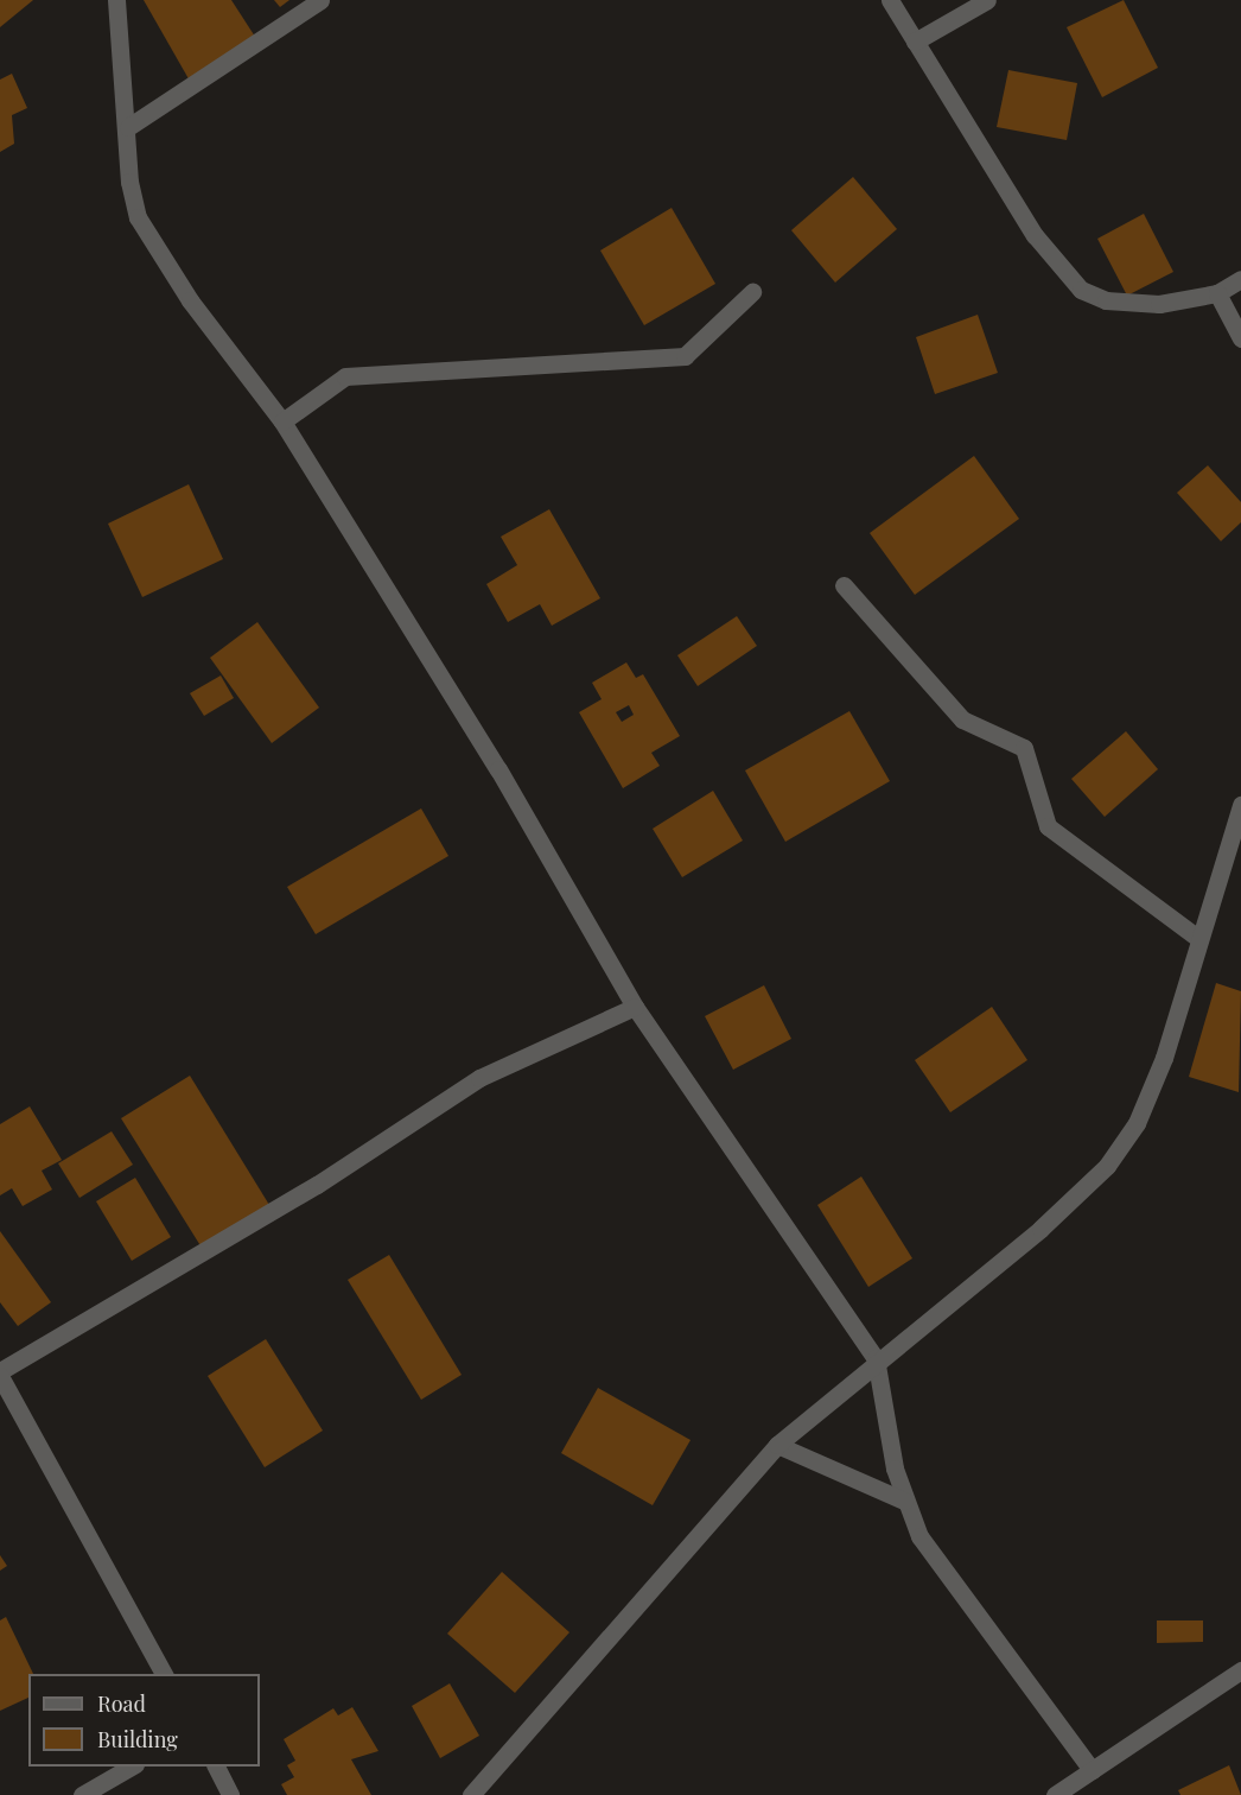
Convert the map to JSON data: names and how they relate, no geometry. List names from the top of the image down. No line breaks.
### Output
{"legend":["Road","Building"]}
